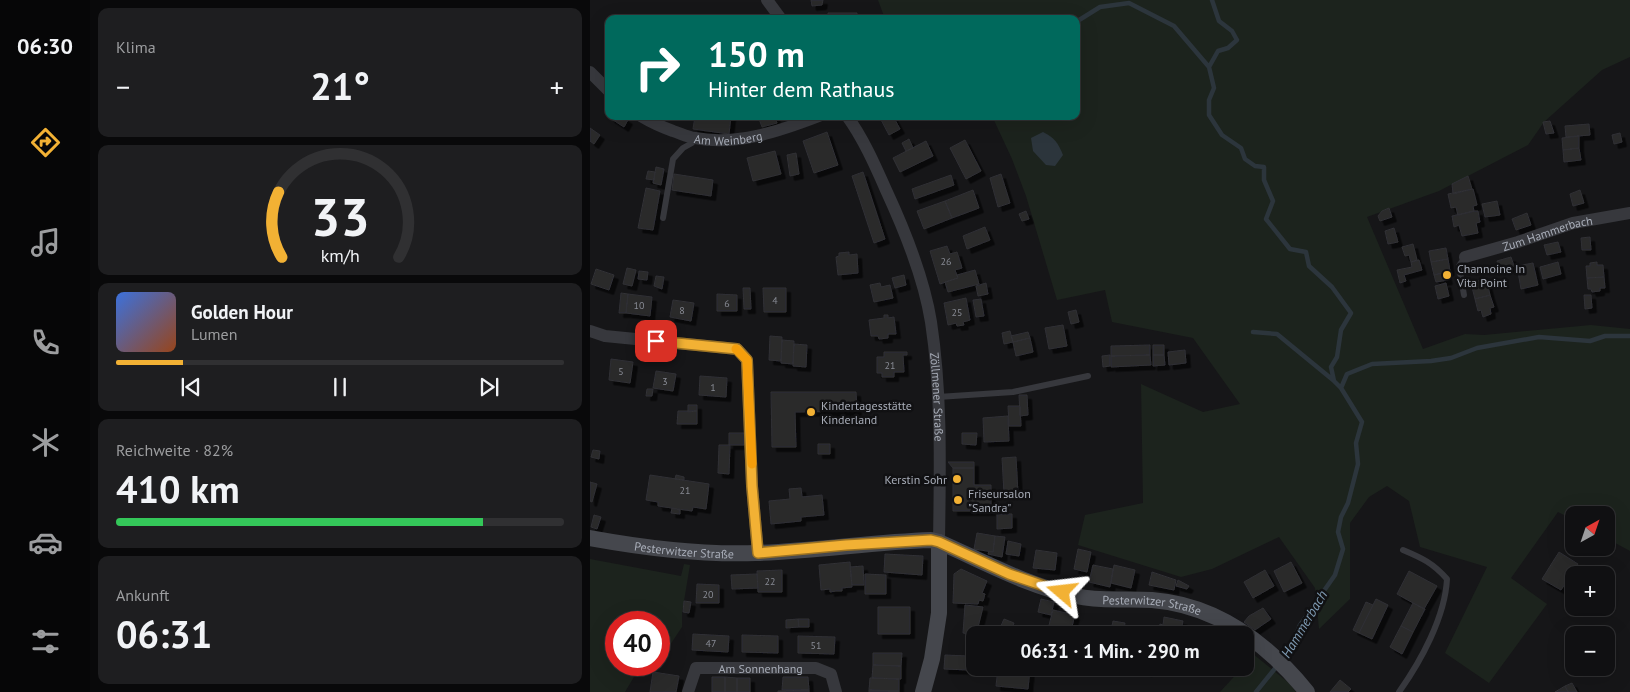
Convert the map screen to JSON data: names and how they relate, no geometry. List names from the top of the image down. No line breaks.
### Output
{"streets":{"street":["Am Weinberg","Zum Hammerbach","Zöllmener Straße","Pesterwitzer Straße","Am Sonnenhang"]},"crossings":[["Zöllmener Straße","Pesterwitzer Straße"]],"water":["Hammerbach"],"places":["Channoine In Vita Point","Kindertagesstätte Kinderland","Kerstin Sohr","Friseursalon \"Sandra\""],"house_numbers":["26","4","6","10","8","25","21","5","3","1","21","22","20","47","51"],"north":"top right","page":{"tabs":"06:30","tile":["Klima",["Reichweite · 82%","410 km"],["Ankunft","06:31"]],"turn":["150 m","Hinter dem Rathaus"],"heat":["−","21°","+"],"song":["Golden Hour","Lumen"],"map_buttons":["+","−"],"limit":"40","trip":"06:31 · 1 Min. · 290 m","gauge":["33","km/h"]}}
